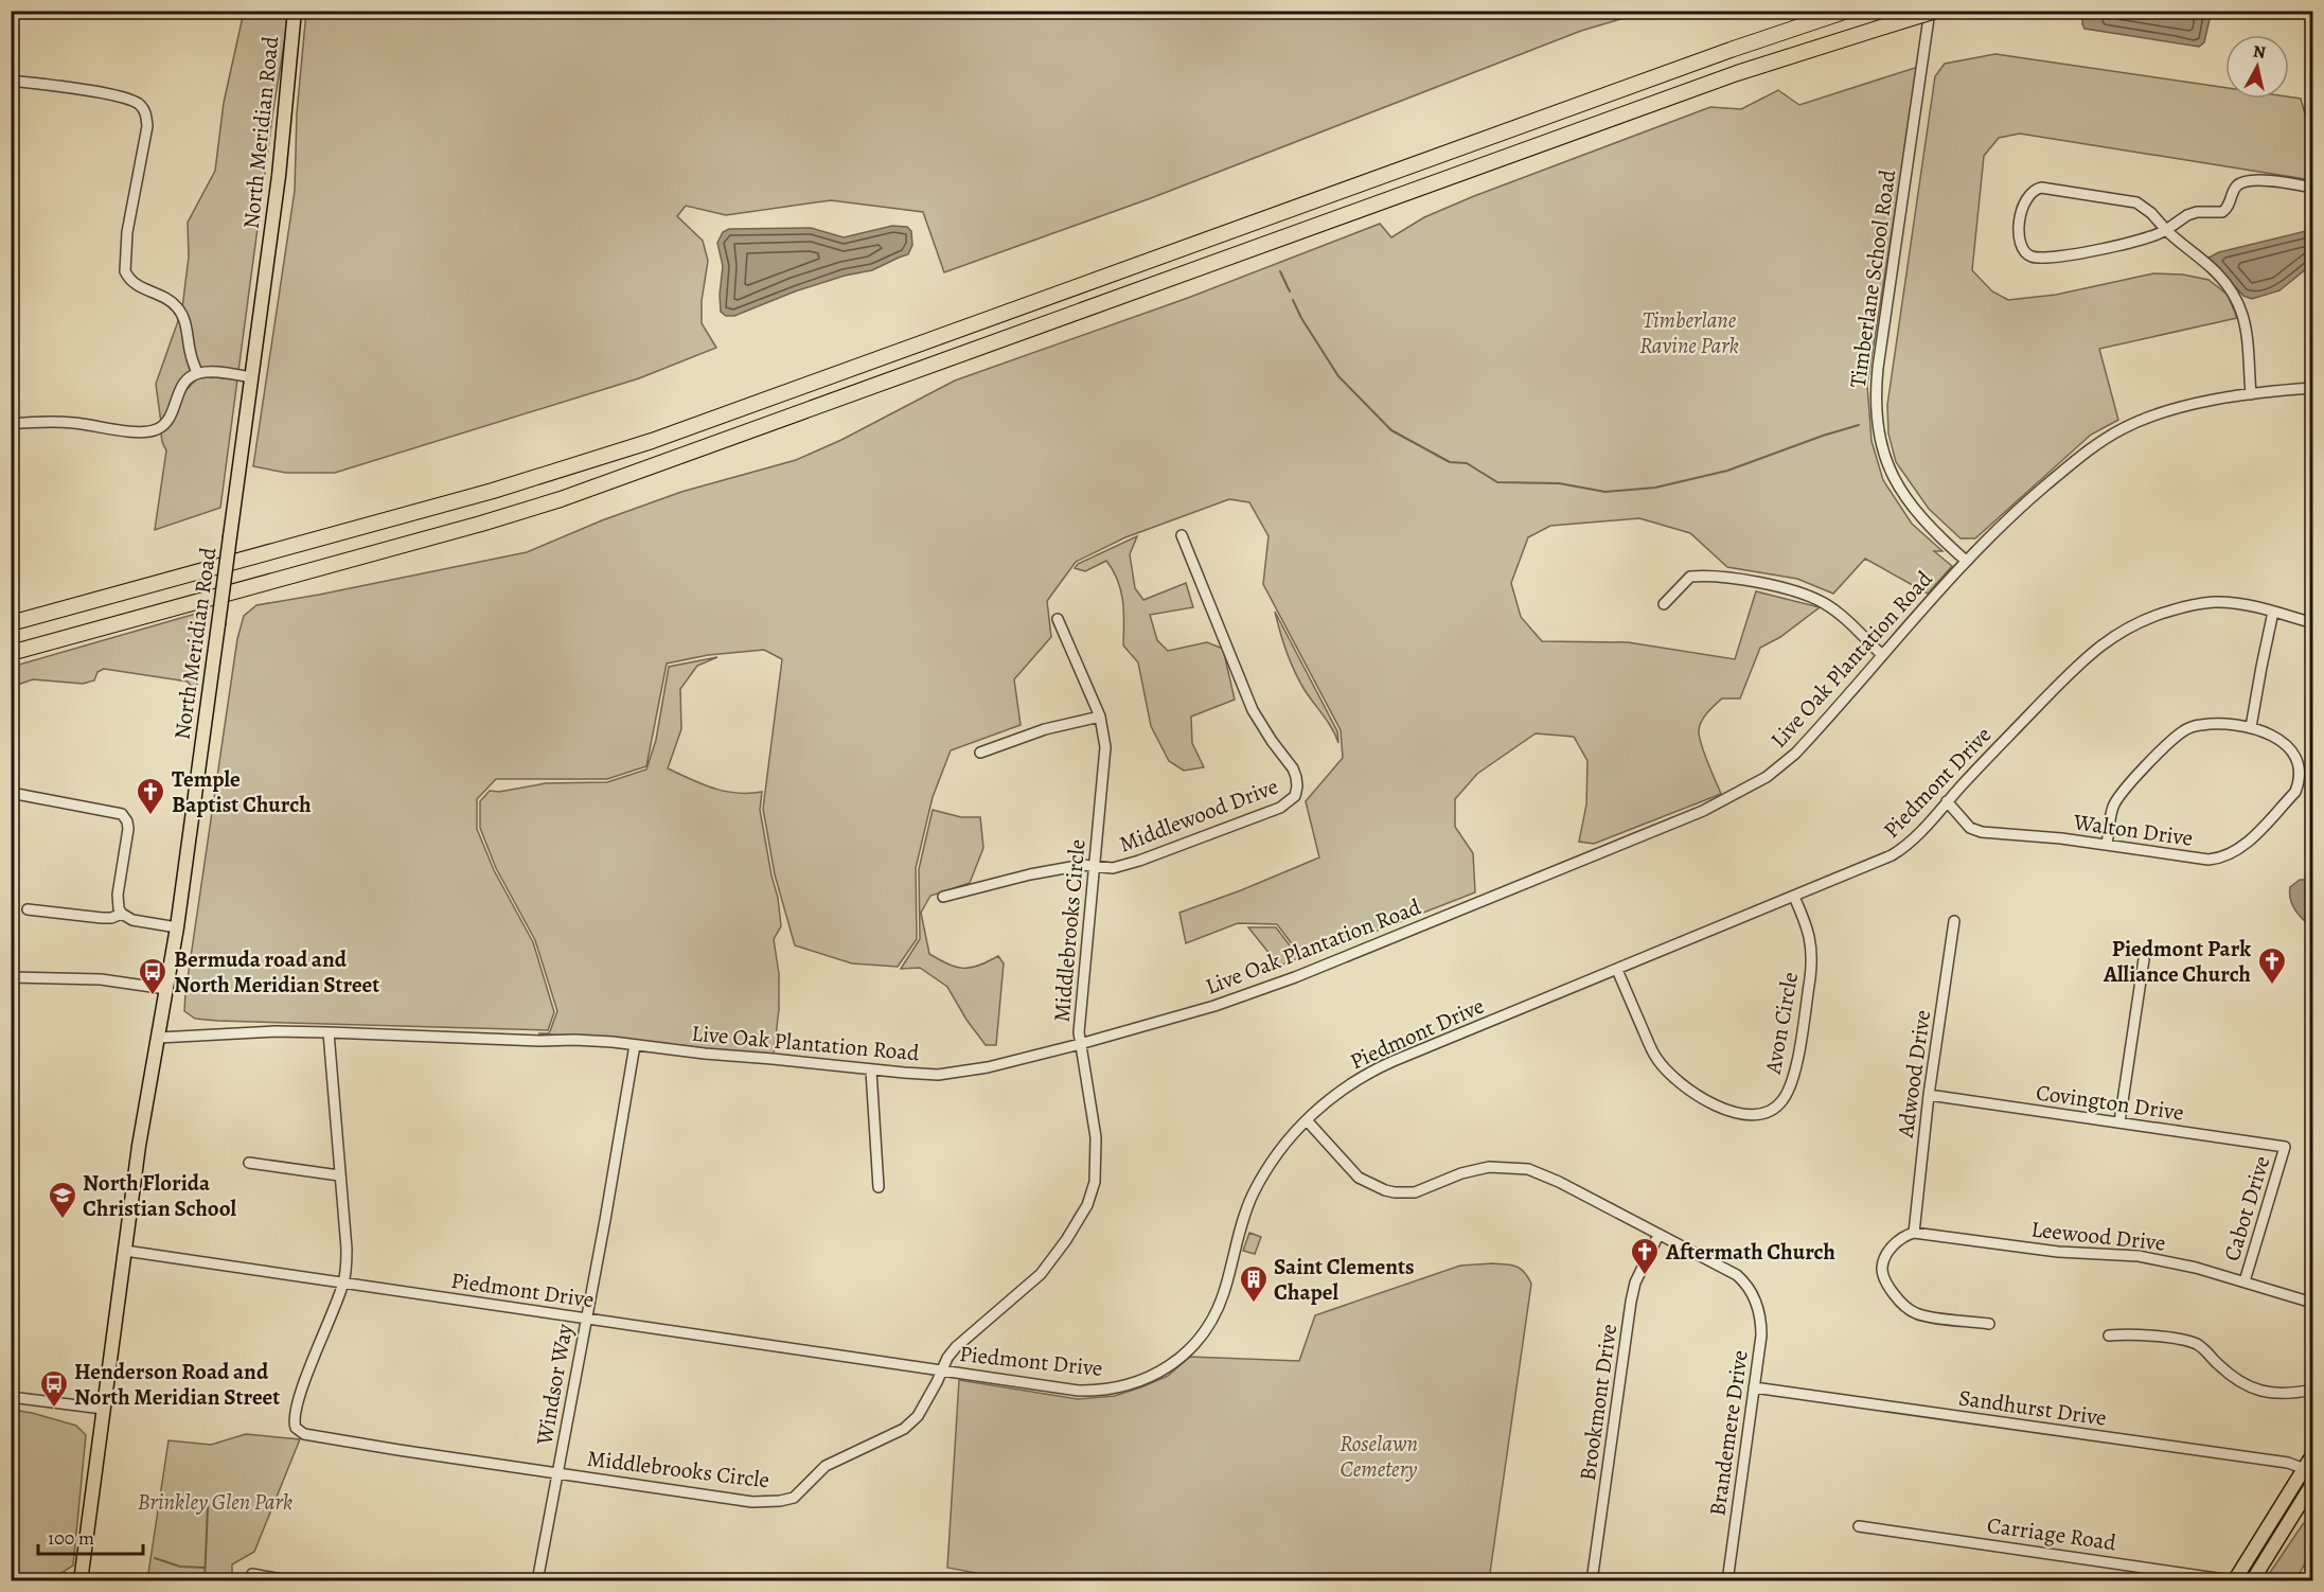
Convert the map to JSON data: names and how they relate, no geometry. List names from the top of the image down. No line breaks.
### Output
{"streets":{"main road":["North Meridian Road"],"street":["Timberlane School Road","Live Oak Plantation Road","Piedmont Drive","Middlewood Drive","Walton Drive","Middlebrooks Circle","Avon Circle","Adwood Drive","Covington Drive","Cabot Drive","Leewood Drive","Windsor Way","Brookmont Drive","Sandhurst Drive","Brandemere Drive","Carriage Road"]},"crossings":[["North Meridian Road","Live Oak Plantation Road"],["North Meridian Road","Piedmont Drive"],["Timberlane School Road","Live Oak Plantation Road"],["Live Oak Plantation Road","Middlebrooks Circle"],["Live Oak Plantation Road","Windsor Way"],["Piedmont Drive","Walton Drive"],["Piedmont Drive","Middlebrooks Circle"],["Piedmont Drive","Avon Circle"],["Piedmont Drive","Windsor Way"],["Middlewood Drive","Middlebrooks Circle"],["Middlebrooks Circle","Windsor Way"],["Adwood Drive","Covington Drive"],["Adwood Drive","Leewood Drive"],["Covington Drive","Cabot Drive"],["Cabot Drive","Leewood Drive"],["Brookmont Drive","Brandemere Drive"],["Sandhurst Drive","Brandemere Drive"]],"parks":["Timberlane Ravine Park","Roselawn Cemetery","Brinkley Glen Park"],"places":{"church":["Temple Baptist Church","Piedmont Park Alliance Church","Aftermath Church"],"bus stop":["Bermuda road and North Meridian Street","Henderson Road and North Meridian Street"],"school or university":["North Florida Christian School"],"building":["Saint Clements Chapel"]},"scale_bar":"100 m","north":"top"}
